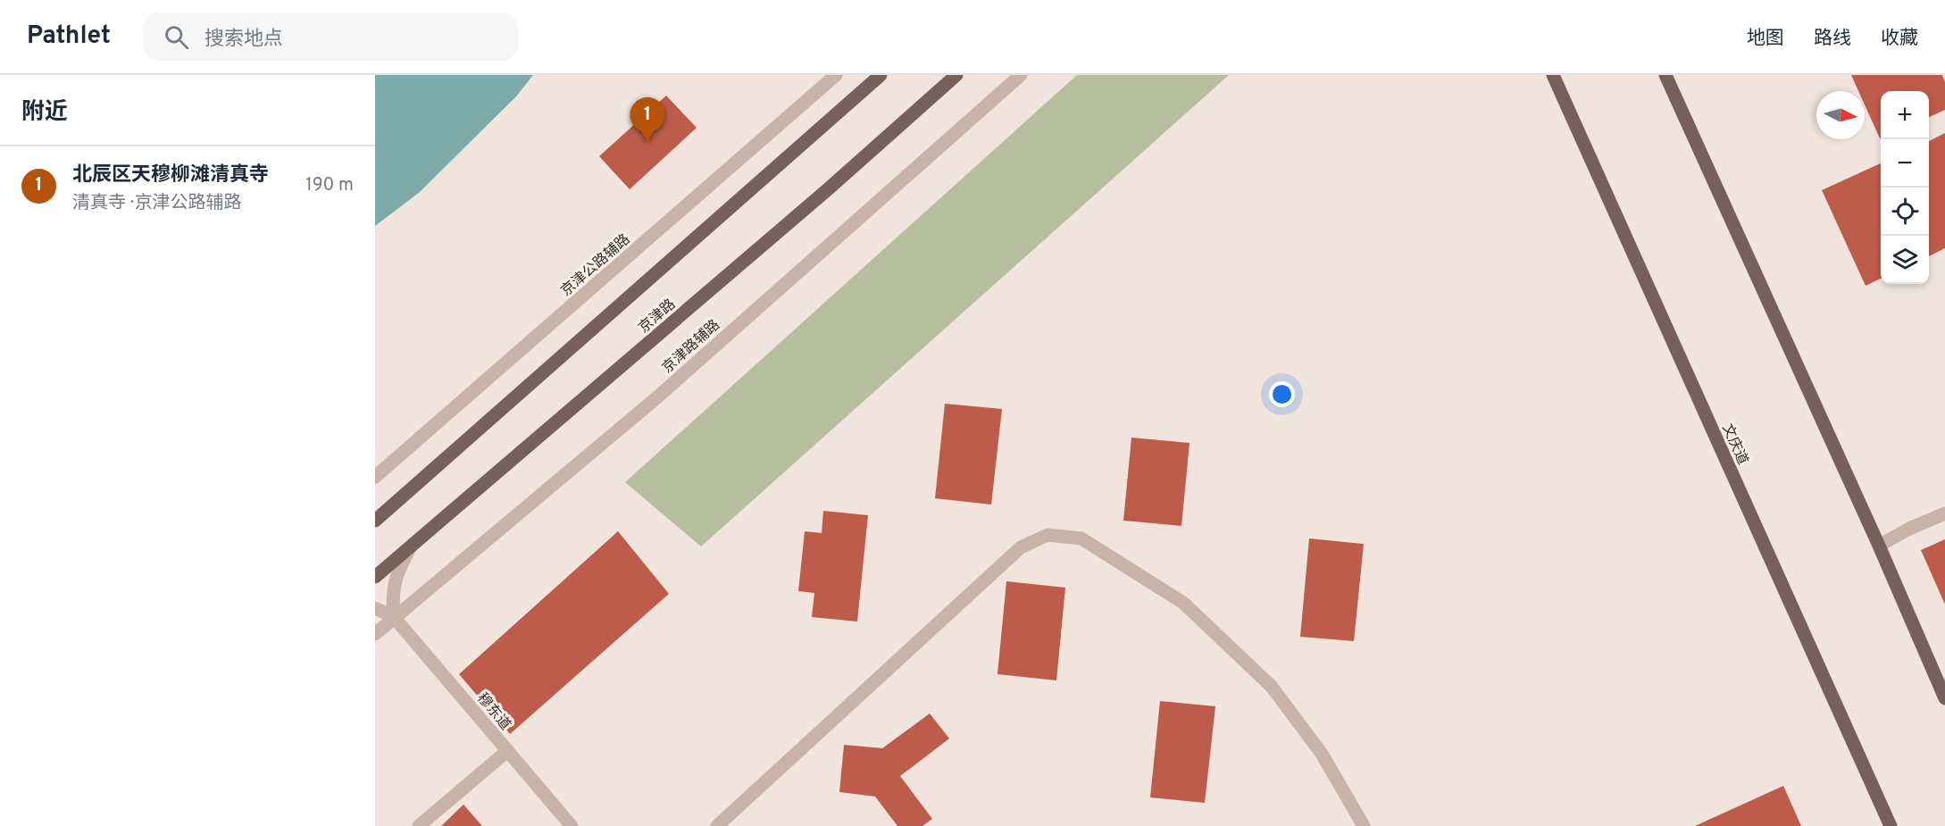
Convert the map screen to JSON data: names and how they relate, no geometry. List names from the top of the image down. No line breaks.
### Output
{"streets":{"main road":["京津路","文庆道"],"street":["京津公路辅路","京津路辅路","穆东道"]},"crossings":[["京津路辅路","穆东道"]],"north":"right","page":{"header":"Pathlet","search":"搜索地点","nav":["地图","路线","收藏"],"heading":"附近","map_buttons":["+","−"],"pins":"1","list":[{"mark":"1","name":"北辰区天穆柳滩清真寺","note":"清真寺 · 京津公路辅路","value":"190 m"}]}}
